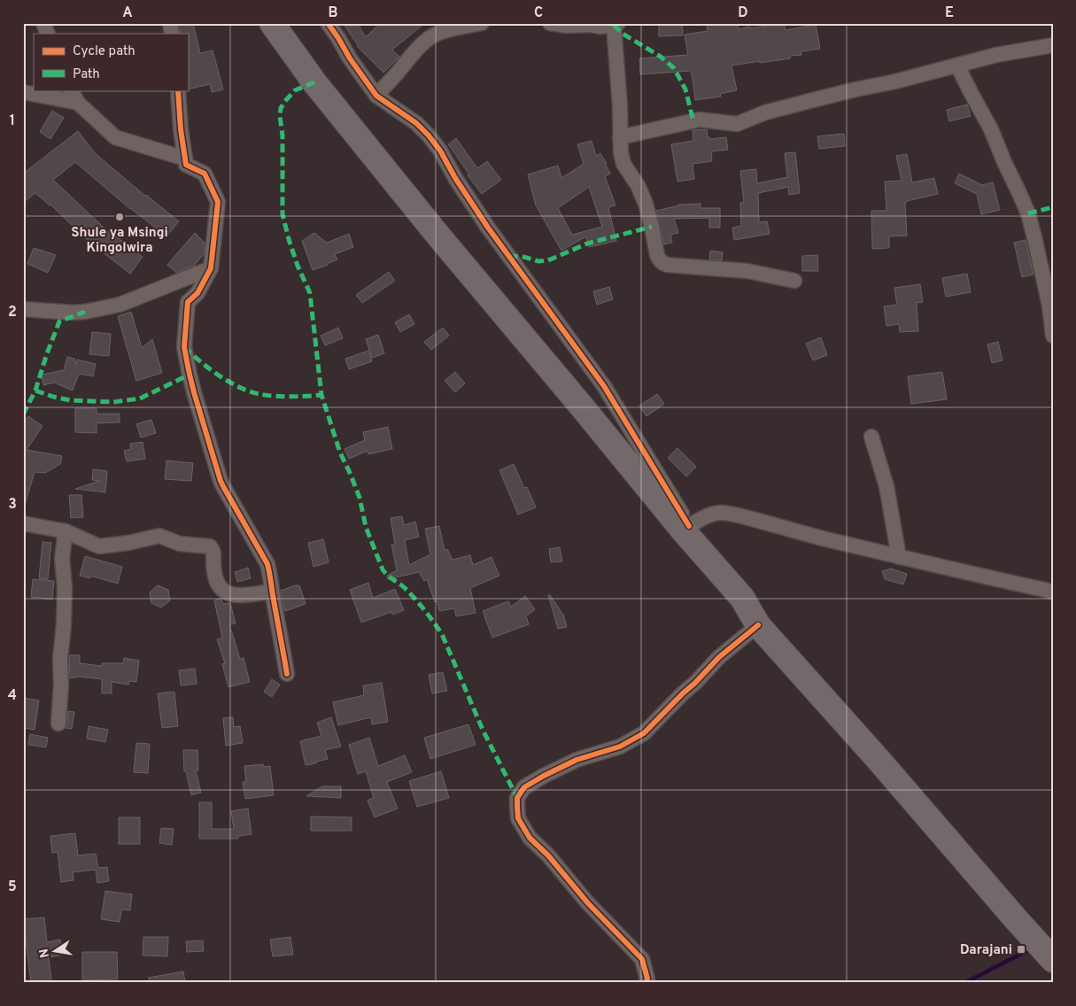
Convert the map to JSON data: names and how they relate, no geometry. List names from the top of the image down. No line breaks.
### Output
{"places":{"other":["Shule ya Msingi Kingolwira"],"transit":["Darajani"]},"legend":["Cycle path","Path"],"north":"left","grid":{"columns":["A","B","C","D","E"],"rows":["1","2","3","4","5"]}}
